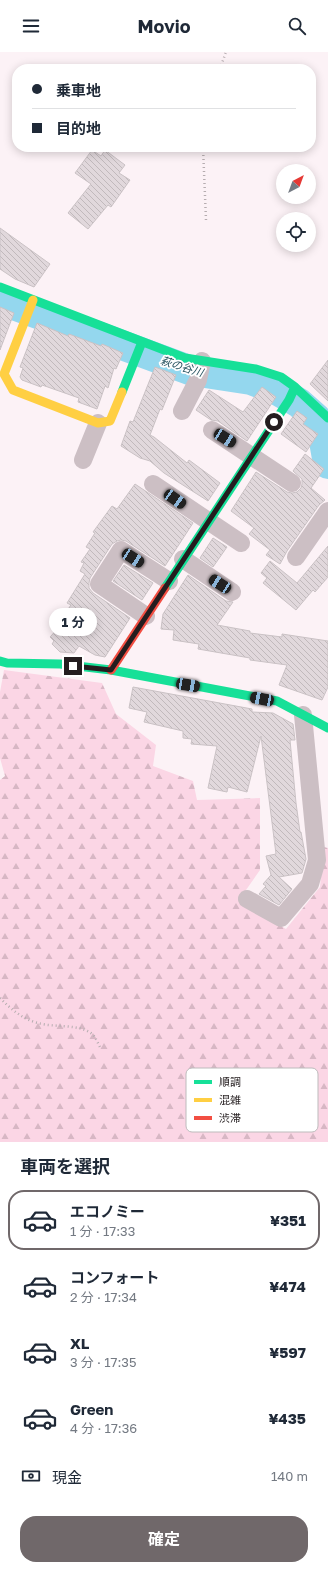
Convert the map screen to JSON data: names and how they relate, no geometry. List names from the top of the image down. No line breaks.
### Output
{"water":["萩の谷川"],"legend":["順調","混雑","渋滞"],"north":"top right","page":{"header":"Movio","banner":["乗車地","目的地"],"bubble":"1 分","heading":"車両を選択","list":[{"name":"エコノミー","note":"1 分 · 17:33","value":"¥351"},{"name":"コンフォート","note":"2 分 · 17:34","value":"¥474"},{"name":"XL","note":"3 分 · 17:35","value":"¥597"},{"name":"Green","note":"4 分 · 17:36","value":"¥435"}],"pay":["現金","140 m"],"buttons":"確定"}}
